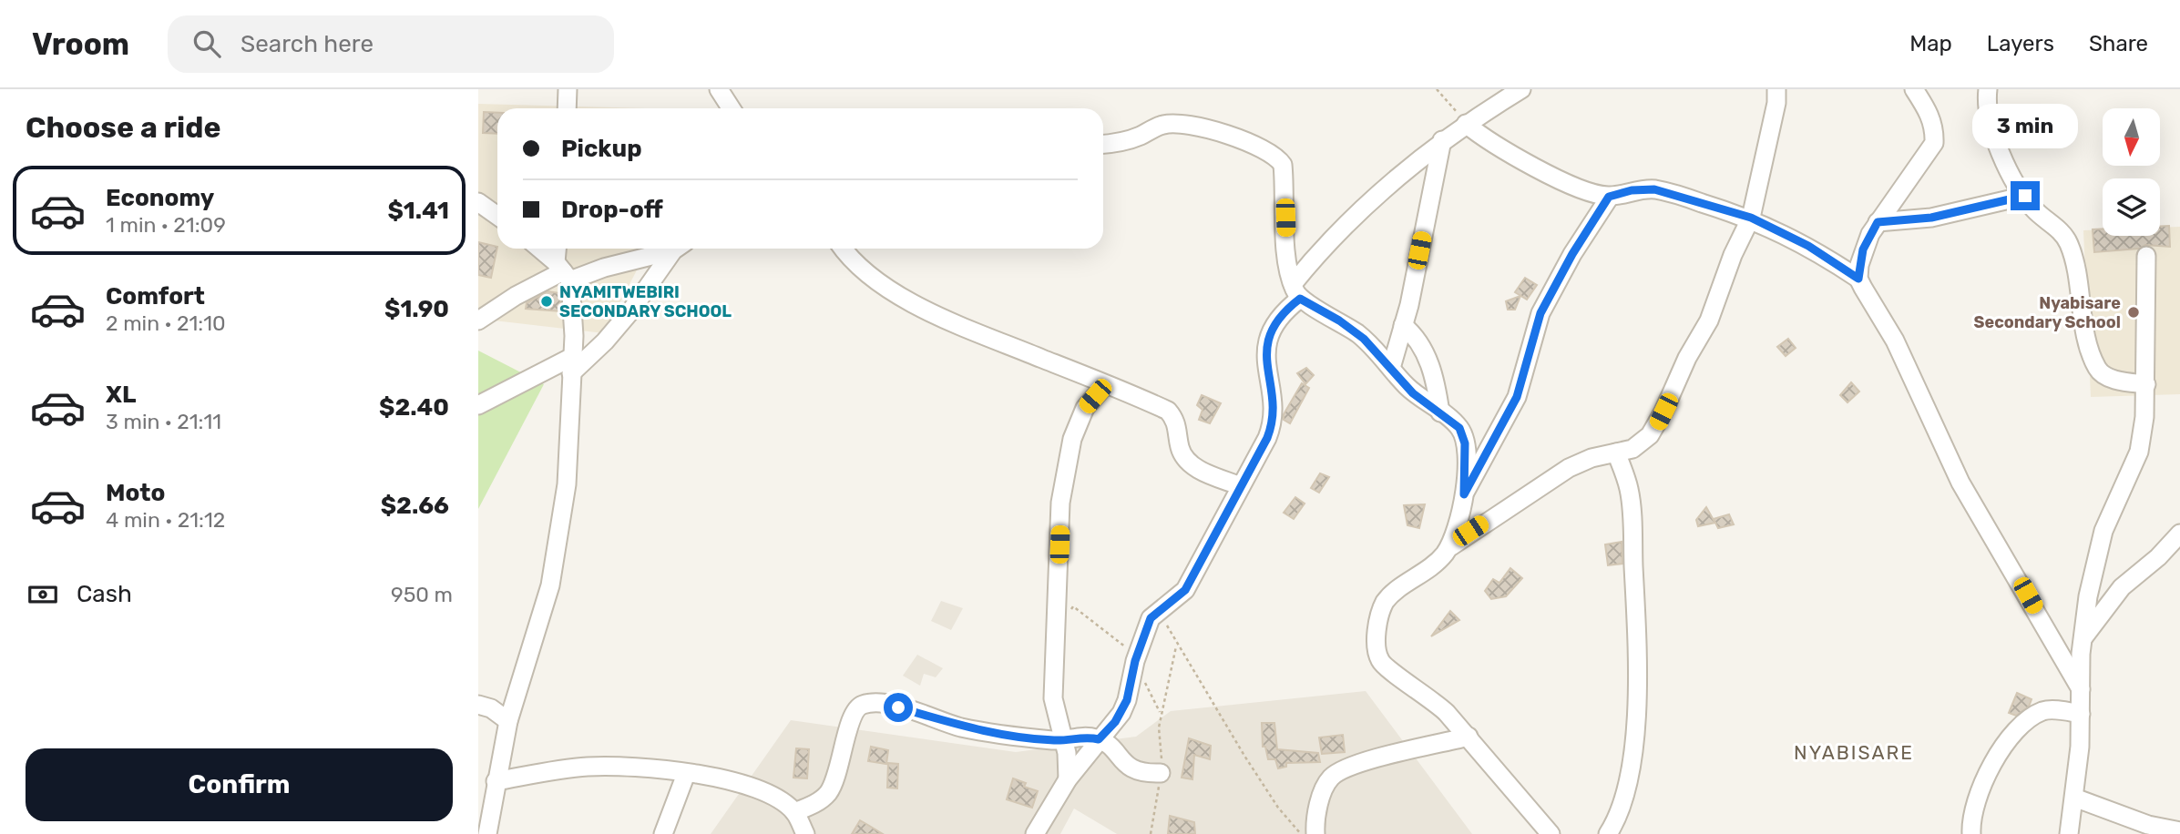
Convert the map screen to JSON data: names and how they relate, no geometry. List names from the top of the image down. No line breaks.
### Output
{"districts":["NYABISARE"],"places":["NYAMITWEBIRI SECONDARY SCHOOL","Nyabisare Secondary School"],"north":"bottom","page":{"header":"Vroom","search":"Search here","nav":["Map","Layers","Share"],"heading":"Choose a ride","bubble":"3 min","banner":["Pickup","Drop-off"],"list":[{"name":"Economy","note":"1 min · 21:09","value":"$1.41"},{"name":"Comfort","note":"2 min · 21:10","value":"$1.90"},{"name":"XL","note":"3 min · 21:11","value":"$2.40"},{"name":"Moto","note":"4 min · 21:12","value":"$2.66"}],"pay":["Cash","950 m"],"buttons":"Confirm"}}
